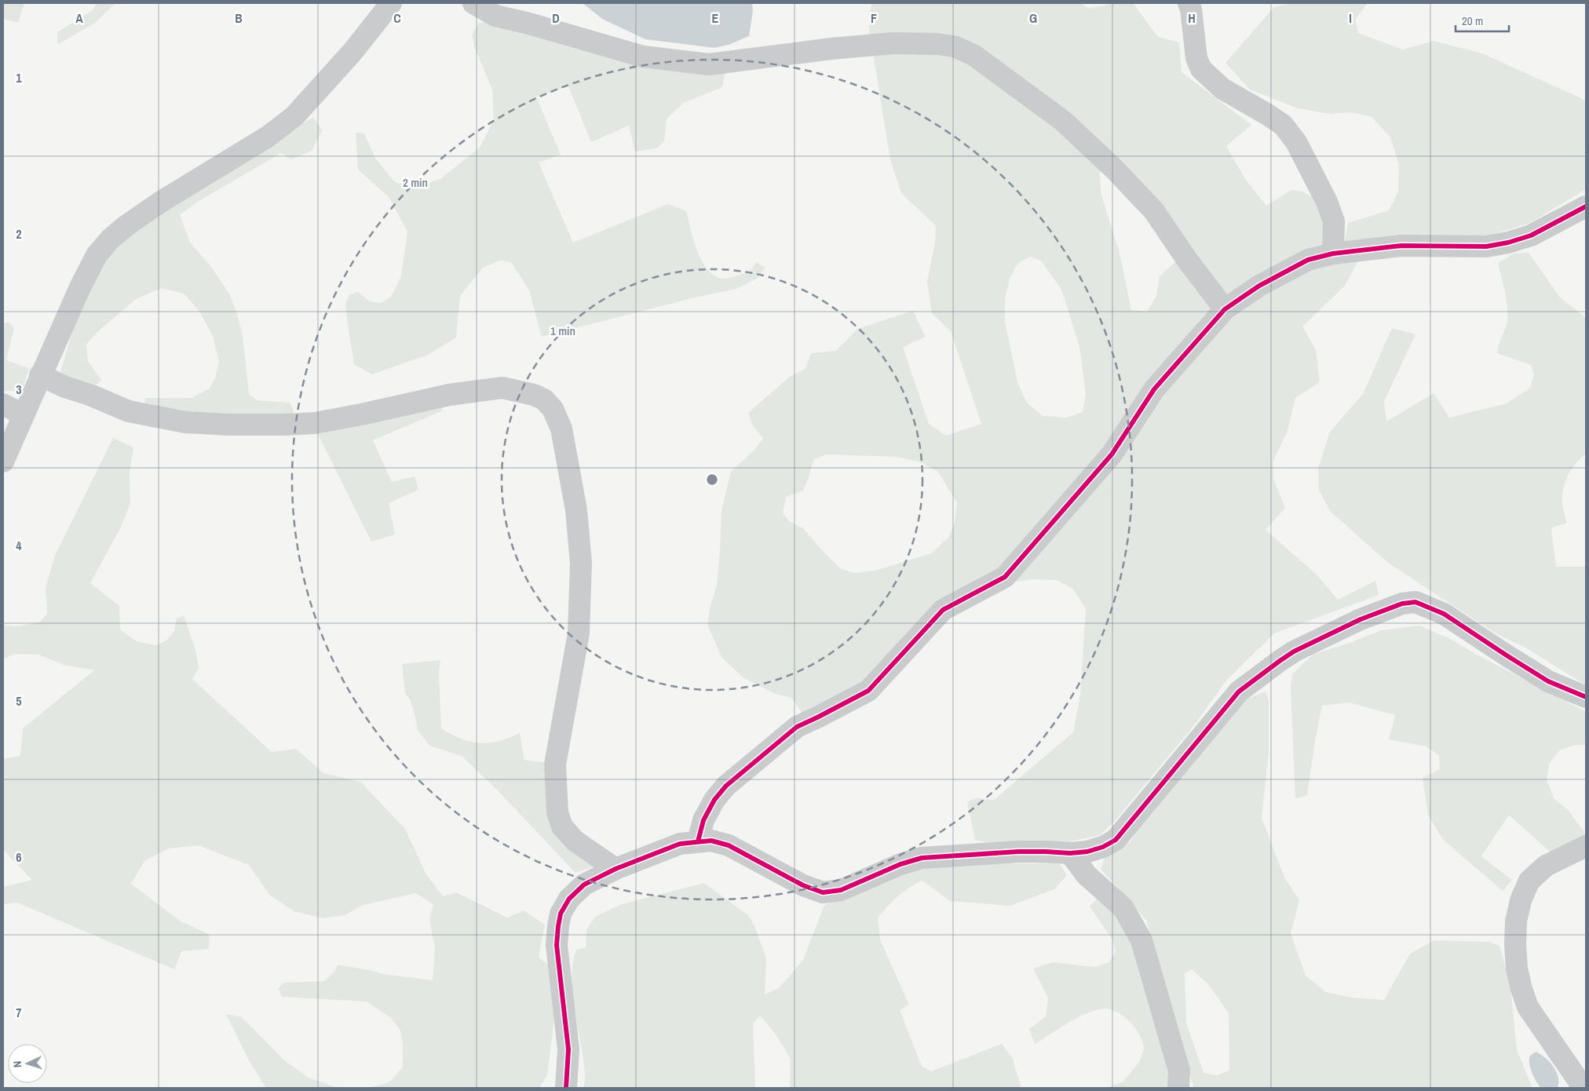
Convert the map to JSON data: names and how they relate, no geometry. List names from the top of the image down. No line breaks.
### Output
{"scale_bar":"20 m","north":"left","grid":{"columns":["A","B","C","D","E","F","G","H","I"],"rows":["1","2","3","4","5","6","7"]},"rings":["2 min","1 min"]}
